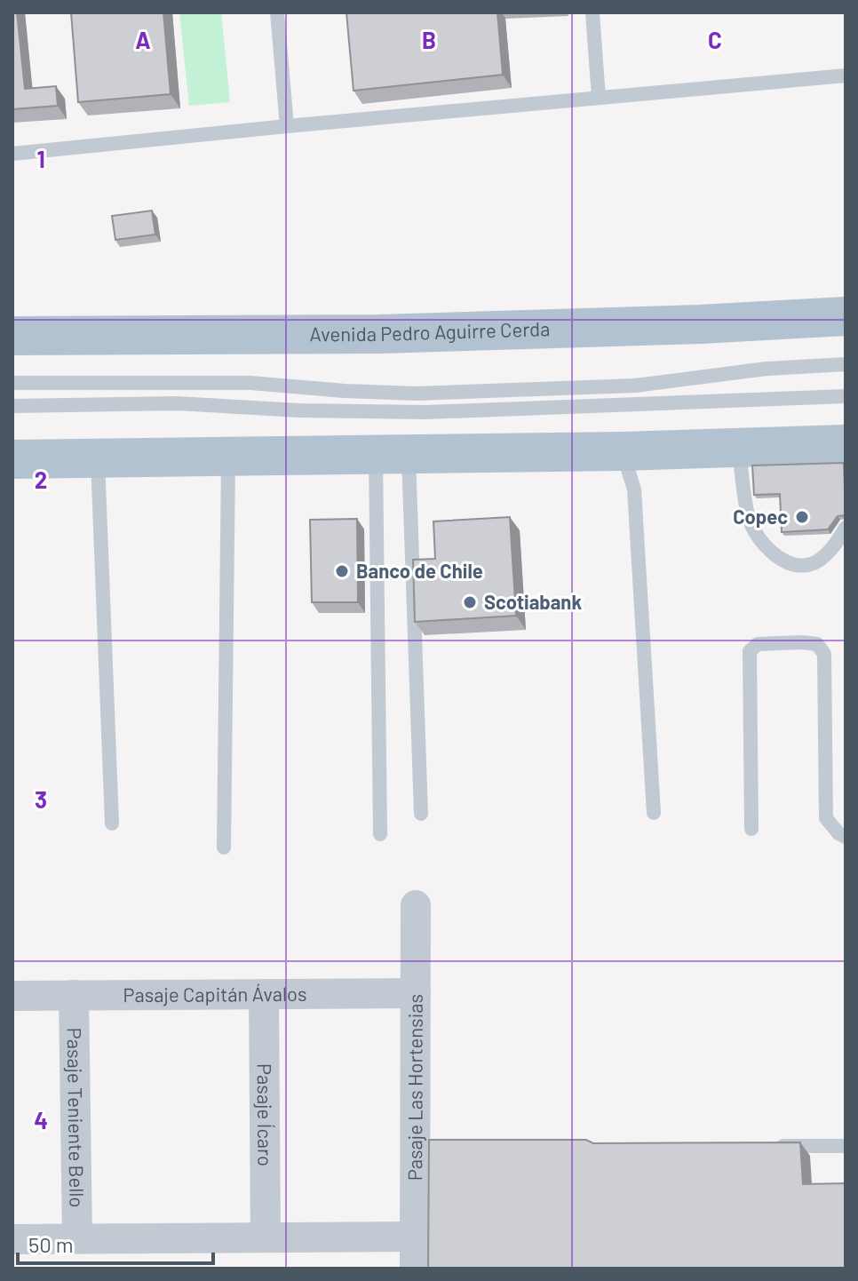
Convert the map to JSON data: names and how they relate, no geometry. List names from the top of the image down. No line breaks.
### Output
{"streets":{"main road":["Avenida Pedro Aguirre Cerda"],"street":["Pasaje Capitán Ávalos","Pasaje Las Hortensias","Pasaje Ícaro","Pasaje Teniente Bello"]},"crossings":[["Pasaje Capitán Ávalos","Pasaje Las Hortensias"],["Pasaje Capitán Ávalos","Pasaje Ícaro"],["Pasaje Capitán Ávalos","Pasaje Teniente Bello"]],"places":["Copec","Banco de Chile","Scotiabank"],"scale_bar":"50 m","grid":{"columns":["A","B","C"],"rows":["1","2","3","4"]}}
